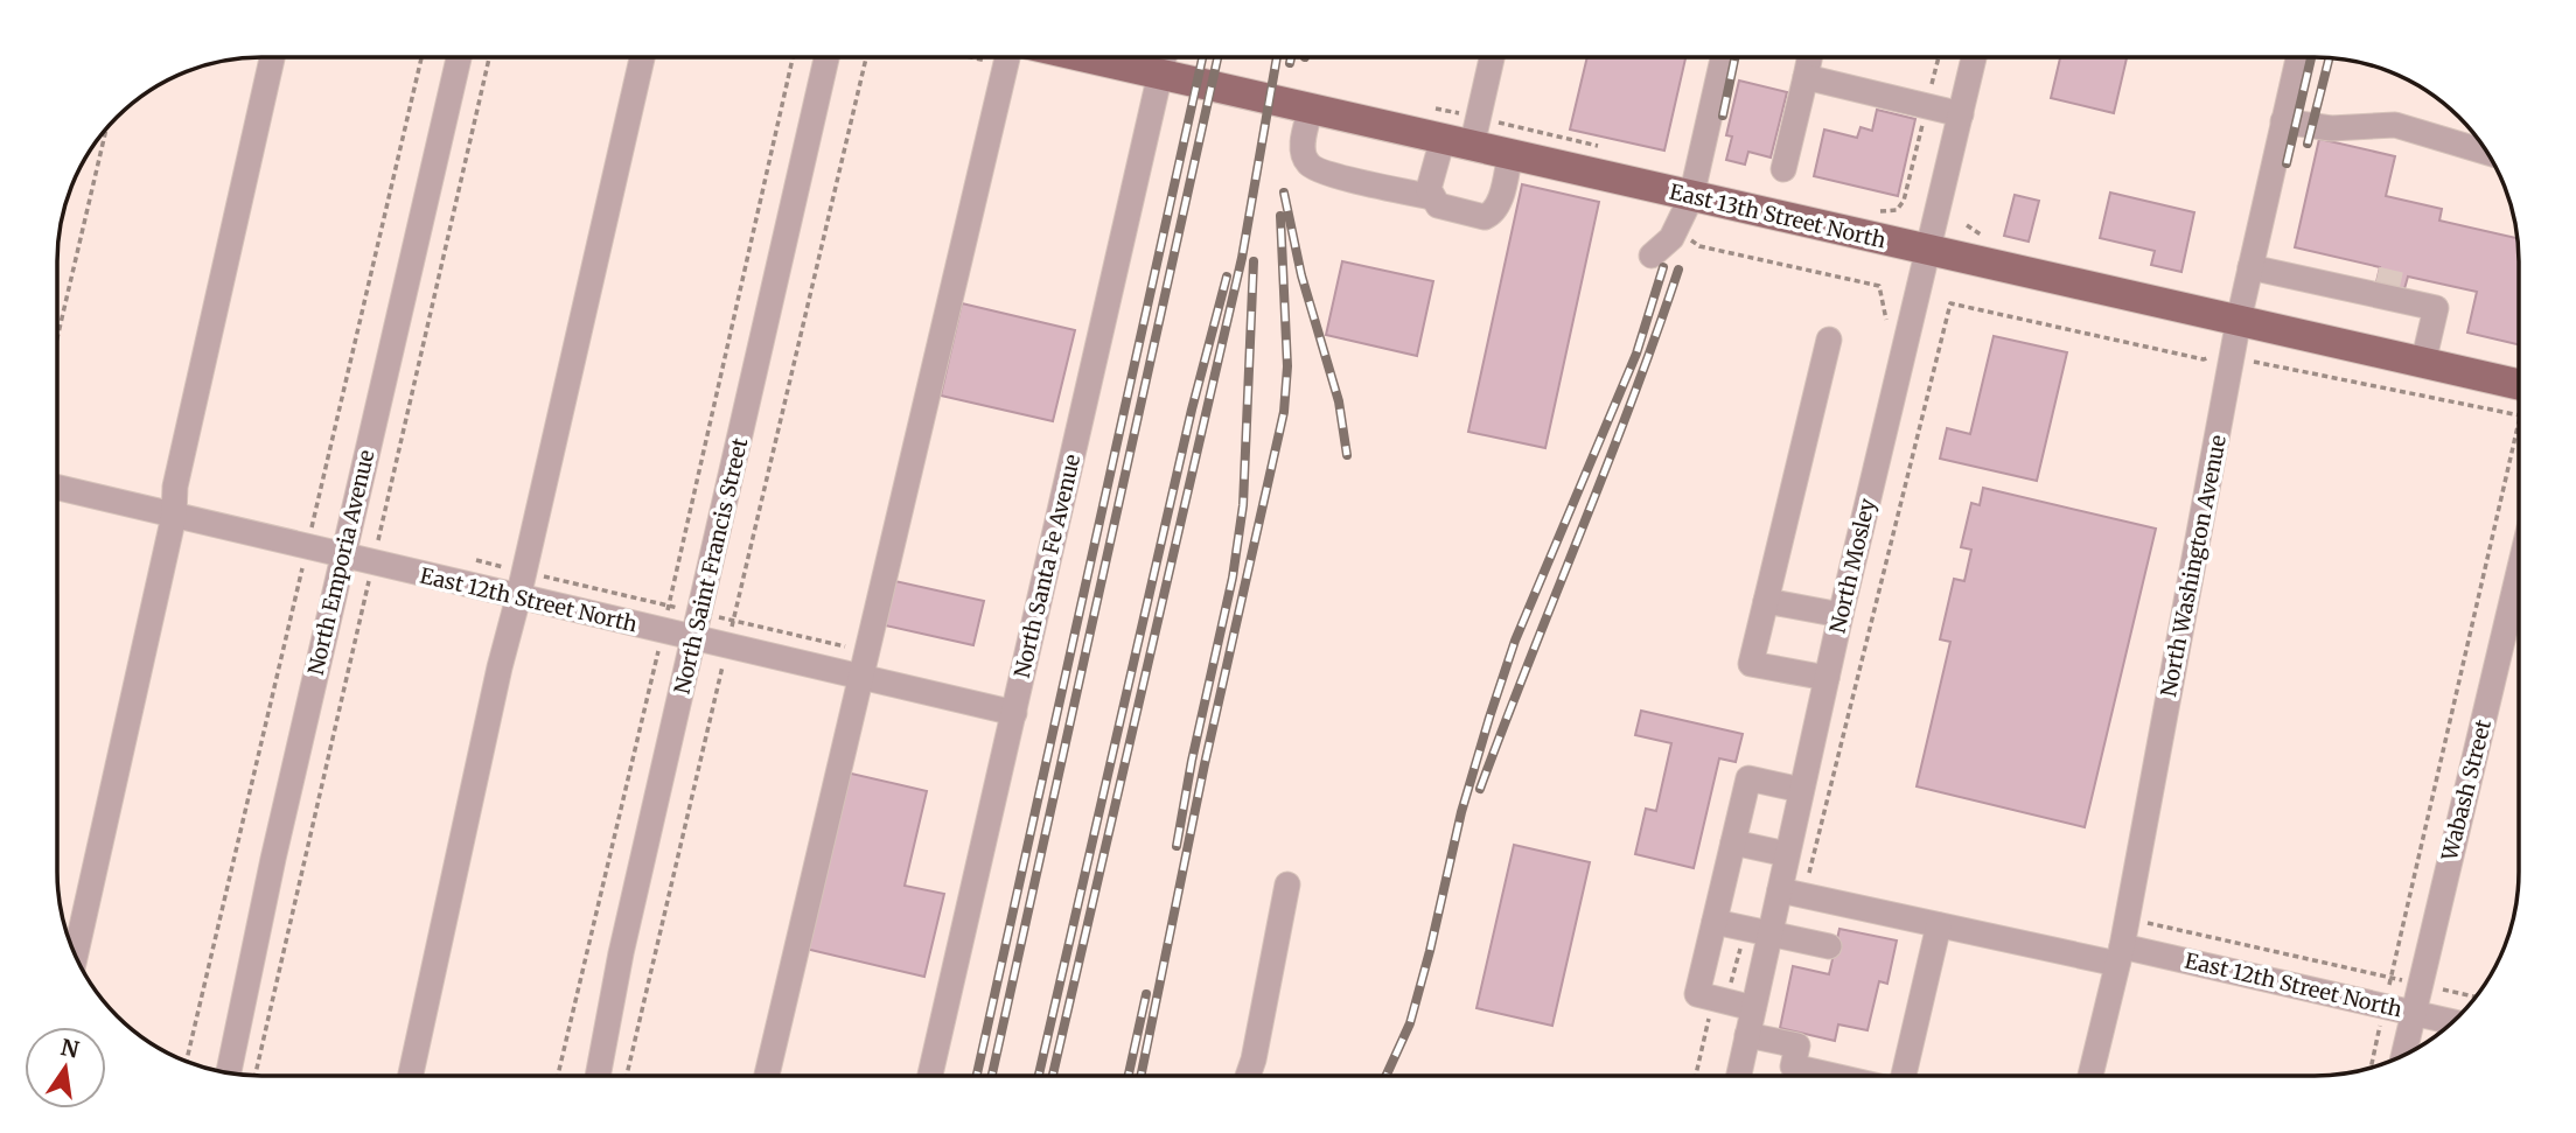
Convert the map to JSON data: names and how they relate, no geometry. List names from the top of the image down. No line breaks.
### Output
{"streets":{"main road":["East 13th Street North"],"street":["North Emporia Avenue","North Saint Francis Street","North Santa Fe Avenue","North Mosley","North Washington Avenue","East 12th Street North","Wabash Street"]},"crossings":[["East 13th Street North","North Santa Fe Avenue"],["East 13th Street North","North Mosley"],["East 13th Street North","North Washington Avenue"],["North Emporia Avenue","East 12th Street North"],["North Saint Francis Street","East 12th Street North"],["North Santa Fe Avenue","East 12th Street North"],["North Mosley","East 12th Street North"],["North Washington Avenue","East 12th Street North"],["East 12th Street North","Wabash Street"]],"north":"top"}
